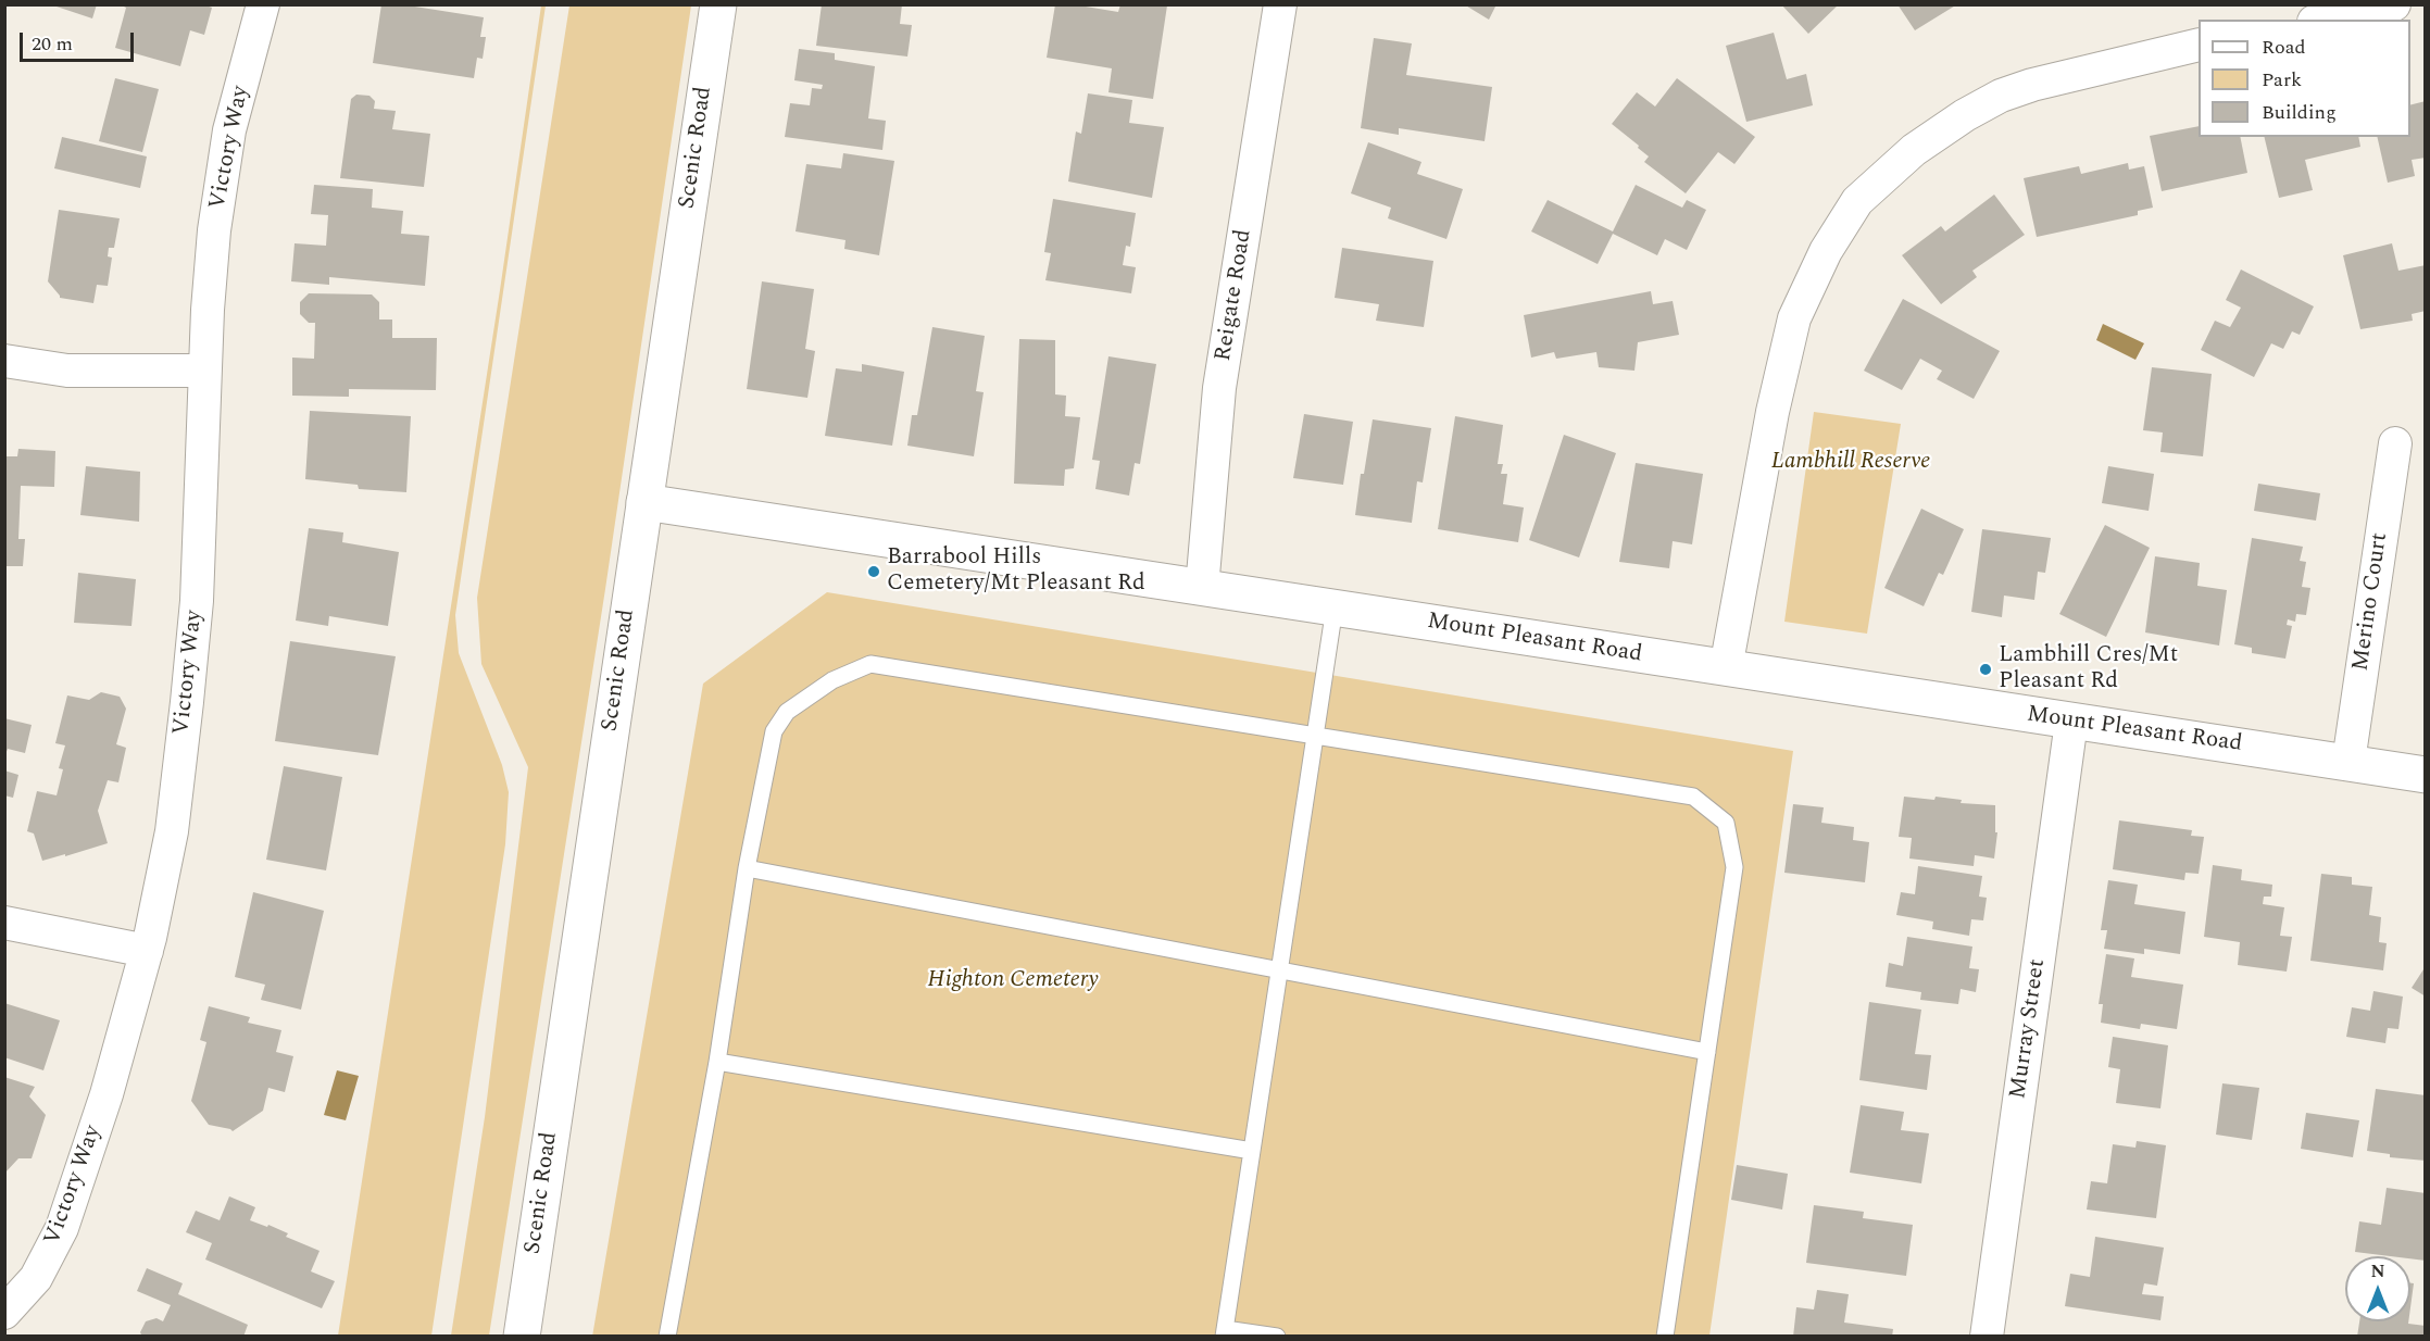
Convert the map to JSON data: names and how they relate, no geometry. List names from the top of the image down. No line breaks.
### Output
{"streets":{"street":["Victory Way","Scenic Road","Reigate Road","Merino Court","Mount Pleasant Road","Murray Street"]},"crossings":[["Scenic Road","Mount Pleasant Road"],["Reigate Road","Mount Pleasant Road"],["Merino Court","Mount Pleasant Road"],["Mount Pleasant Road","Murray Street"]],"parks":["Lambhill Reserve","Highton Cemetery"],"places":["Barrabool Hills Cemetery/Mt Pleasant Rd","Lambhill Cres/Mt Pleasant Rd"],"legend":["Road","Park","Building"],"scale_bar":"20 m","north":"top"}
